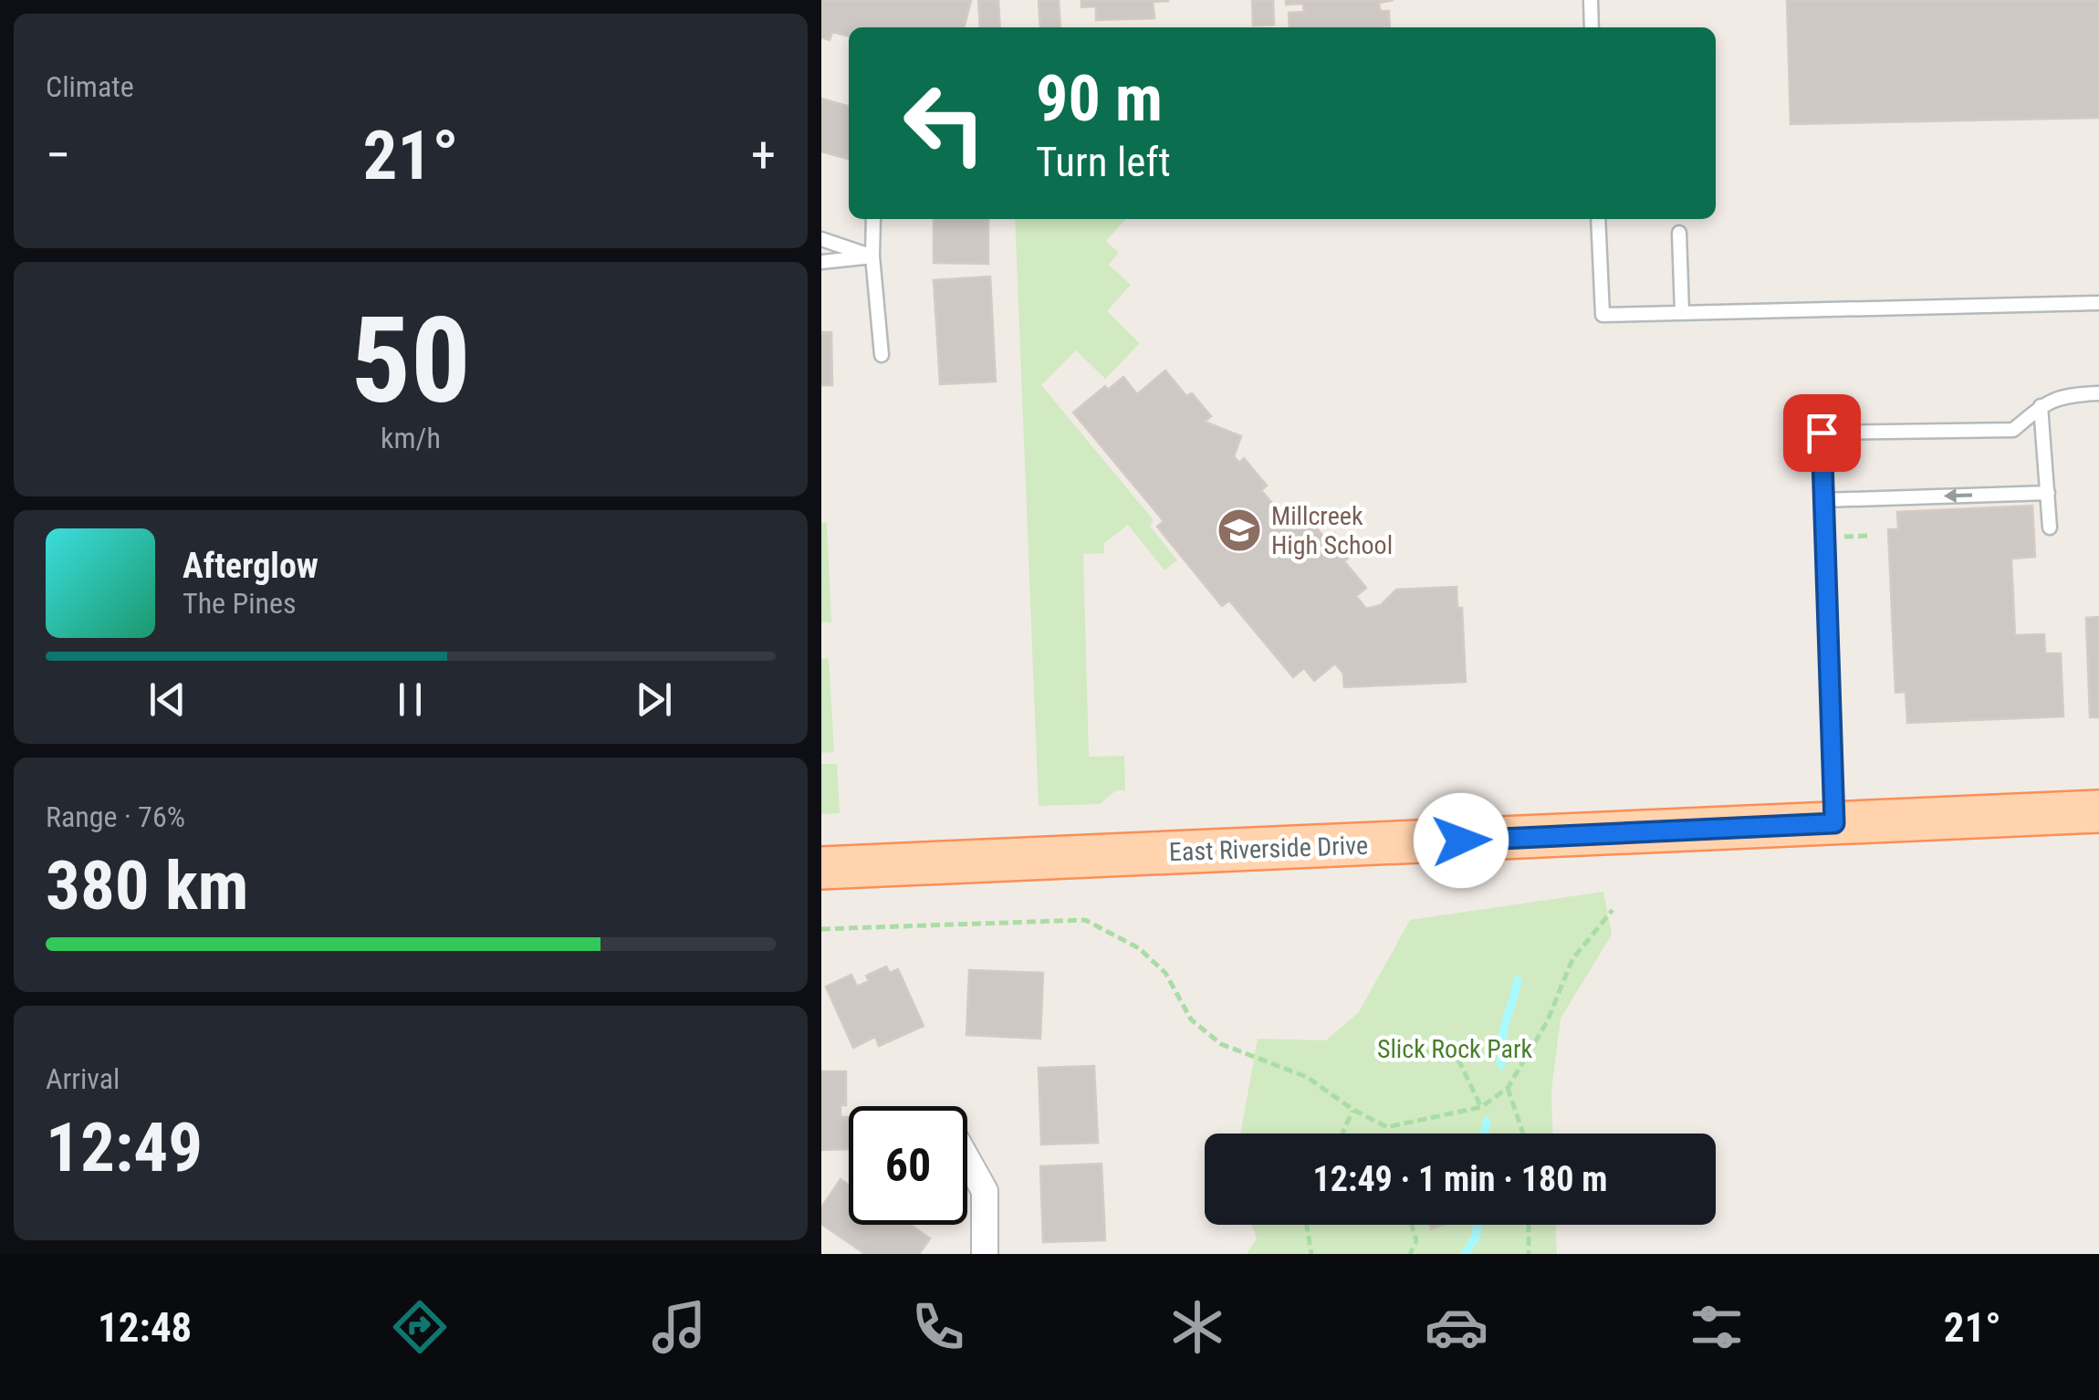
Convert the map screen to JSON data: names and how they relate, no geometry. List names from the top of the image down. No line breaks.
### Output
{"streets":{"main road":["East Riverside Drive"]},"parks":["Slick Rock Park"],"places":{"school or university":["Millcreek High School"]},"page":{"tile":["Climate",["50","km/h"],["Range · 76%","380 km"],["Arrival","12:49"]],"turn":["90 m","Turn left"],"heat":["−","21°","+"],"song":["Afterglow","The Pines"],"limit":"60","trip":"12:49 · 1 min · 180 m","tabs":["12:48","21°"]}}
